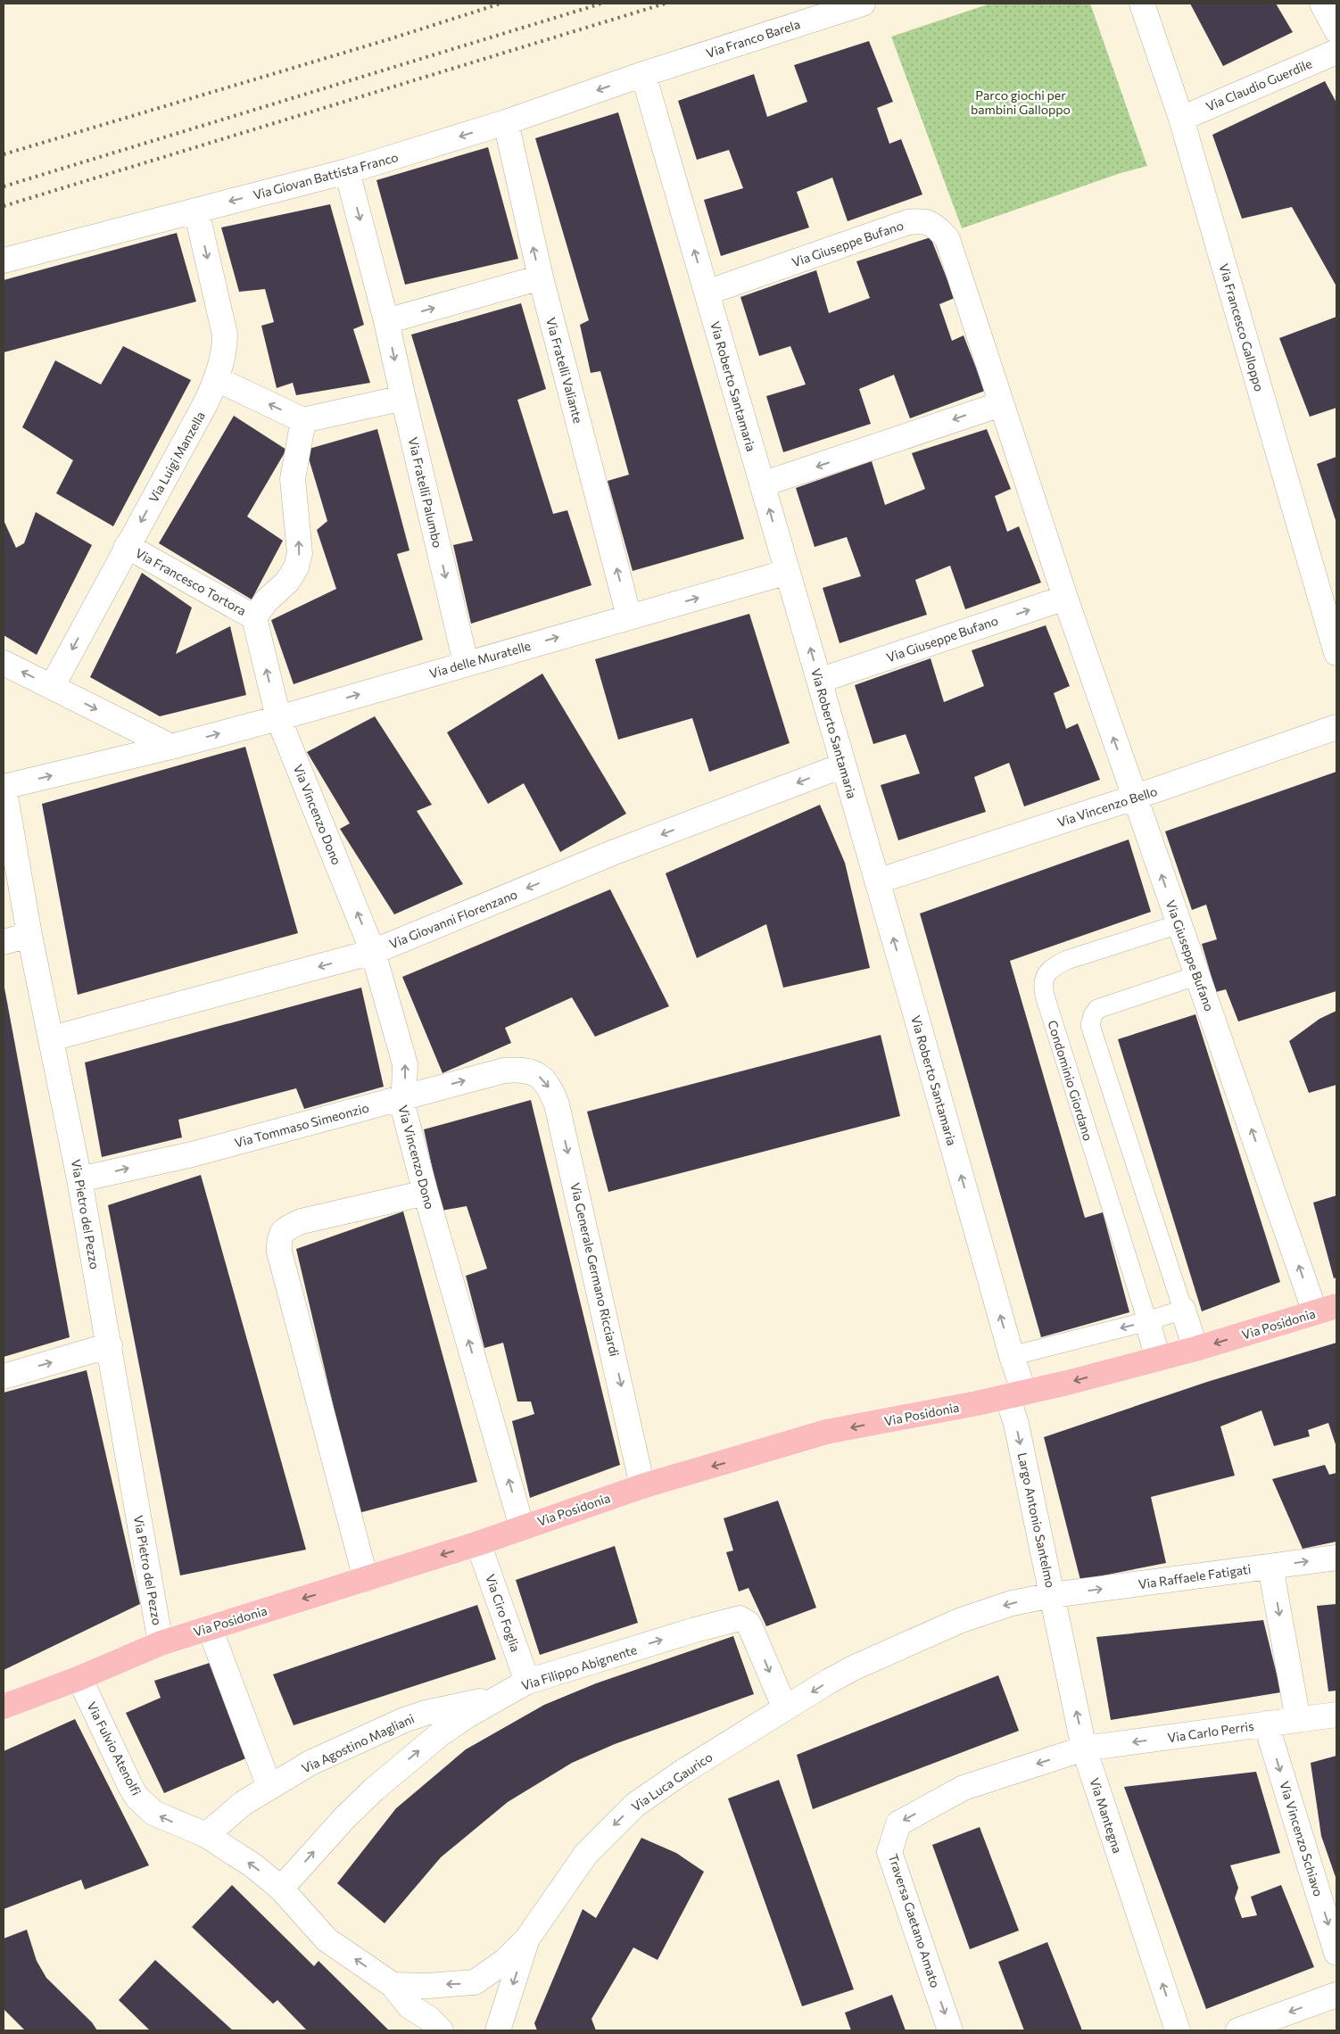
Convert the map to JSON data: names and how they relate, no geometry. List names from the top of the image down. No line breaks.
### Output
{"streets":{"main road":["Via Posidonia"],"street":["Via Franco Barela","Via Claudio Guerdile","Via Giovan Battista Franco","Via Giuseppe Bufano","Via Francesco Galloppo","Via Fratelli Valiante","Via Roberto Santamaria","Via Luigi Manzella","Via Fratelli Palumbo","Via Francesco Tortora","Via delle Muratelle","Via Vincenzo Bello","Via Vincenzo Dono","Via Giovanni Florenzano","Via Tommaso Simeonzio","Via Pietro del Pezzo","Via Generale Germano Ricciardi","Largo Antonio Santelmo","Via Raffaele Fatigati","Via Ciro Foglia","Via Filippo Abignente","Via Carlo Perris","Via Agostino Magliani","Via Fulvio Atenolfi","Via Luca Gaurico","Via Mantegna","Via Vincenzo Schiavo","Traversa Gaetano Amato"],"lane":["Condominio Giordano"]},"crossings":[["Via Franco Barela","Via Giovan Battista Franco"],["Via Franco Barela","Via Roberto Santamaria"],["Via Claudio Guerdile","Via Francesco Galloppo"],["Via Giovan Battista Franco","Via Fratelli Valiante"],["Via Giovan Battista Franco","Via Roberto Santamaria"],["Via Giovan Battista Franco","Via Luigi Manzella"],["Via Giovan Battista Franco","Via Fratelli Palumbo"],["Via Giuseppe Bufano","Via Roberto Santamaria"],["Via Giuseppe Bufano","Via Vincenzo Bello"],["Via Giuseppe Bufano","Condominio Giordano"],["Via Giuseppe Bufano","Via Posidonia"],["Via Fratelli Valiante","Via delle Muratelle"],["Via Roberto Santamaria","Via delle Muratelle"],["Via Roberto Santamaria","Via Vincenzo Bello"],["Via Roberto Santamaria","Via Giovanni Florenzano"],["Via Roberto Santamaria","Via Posidonia"],["Via Roberto Santamaria","Largo Antonio Santelmo"],["Via Luigi Manzella","Via Francesco Tortora"],["Via Fratelli Palumbo","Via delle Muratelle"],["Via Francesco Tortora","Via delle Muratelle"],["Via Francesco Tortora","Via Vincenzo Dono"],["Via delle Muratelle","Via Vincenzo Dono"],["Via delle Muratelle","Via Pietro del Pezzo"],["Via Vincenzo Dono","Via Giovanni Florenzano"],["Via Vincenzo Dono","Via Tommaso Simeonzio"],["Via Vincenzo Dono","Via Posidonia"],["Via Giovanni Florenzano","Via Pietro del Pezzo"],["Via Tommaso Simeonzio","Via Pietro del Pezzo"],["Via Tommaso Simeonzio","Via Generale Germano Ricciardi"],["Via Pietro del Pezzo","Via Posidonia"],["Via Generale Germano Ricciardi","Via Posidonia"],["Via Posidonia","Largo Antonio Santelmo"],["Via Posidonia","Via Ciro Foglia"],["Via Posidonia","Via Fulvio Atenolfi"],["Largo Antonio Santelmo","Via Raffaele Fatigati"],["Largo Antonio Santelmo","Via Luca Gaurico"],["Largo Antonio Santelmo","Via Mantegna"],["Via Raffaele Fatigati","Via Mantegna"],["Via Ciro Foglia","Via Filippo Abignente"],["Via Filippo Abignente","Via Agostino Magliani"],["Via Filippo Abignente","Via Luca Gaurico"],["Via Carlo Perris","Via Mantegna"],["Via Carlo Perris","Via Vincenzo Schiavo"],["Via Carlo Perris","Traversa Gaetano Amato"],["Via Agostino Magliani","Via Fulvio Atenolfi"],["Via Mantegna","Traversa Gaetano Amato"]],"one_way":["Via Fratelli Valiante","Via Roberto Santamaria","Via Luigi Manzella","Via Fratelli Palumbo","Via Francesco Tortora","Via delle Muratelle","Via Vincenzo Dono","Via Giovanni Florenzano","Via Tommaso Simeonzio","Via Generale Germano Ricciardi","Via Posidonia","Via Raffaele Fatigati","Via Filippo Abignente","Via Carlo Perris","Via Luca Gaurico","Via Vincenzo Schiavo"],"parks":["Parco giochi per bambini Galloppo"]}
